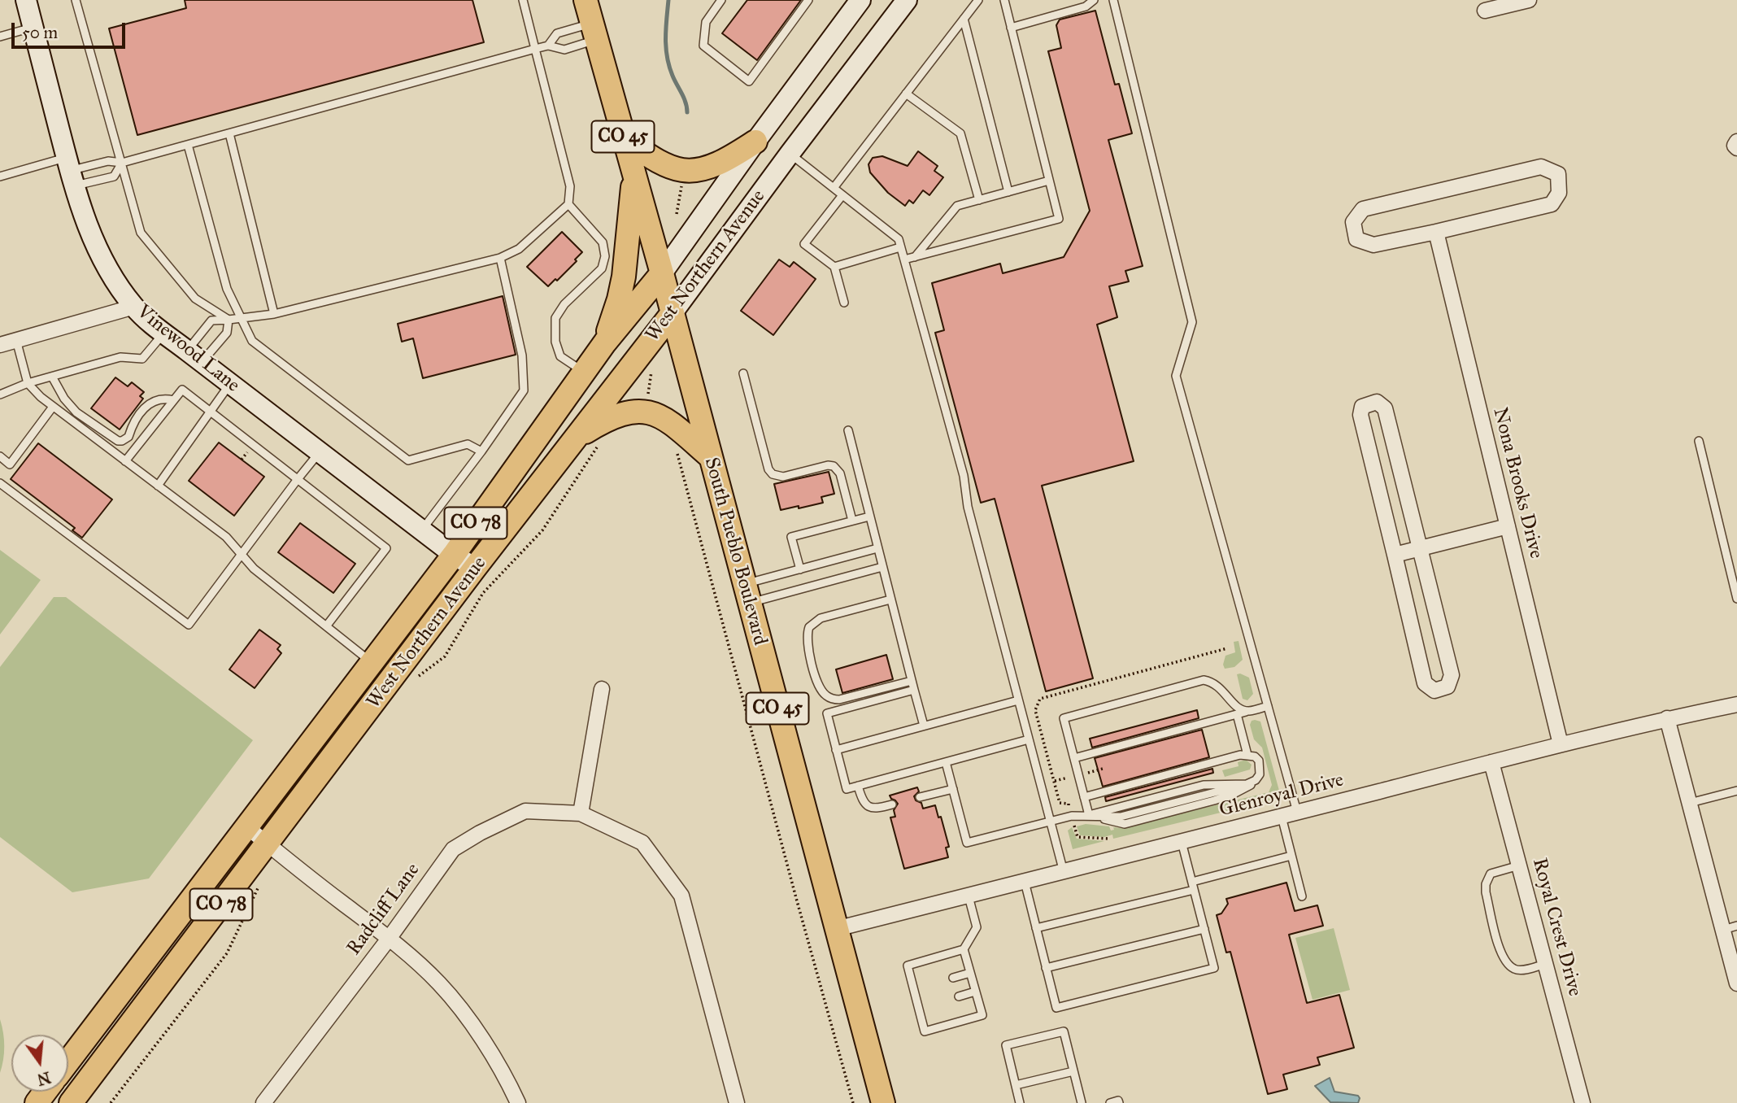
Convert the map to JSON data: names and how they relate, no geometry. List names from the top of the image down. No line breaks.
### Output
{"streets":{"main road":["CO 45","West Northern Avenue","Vinewood Lane","CO 78","South Pueblo Boulevard"],"street":["Nona Brooks Drive","Glenroyal Drive","Radcliff Lane","Royal Crest Drive"]},"crossings":[["West Northern Avenue","Vinewood Lane"],["West Northern Avenue","South Pueblo Boulevard"],["Nona Brooks Drive","Glenroyal Drive"],["South Pueblo Boulevard","Glenroyal Drive"],["Glenroyal Drive","Royal Crest Drive"]],"scale_bar":"50 m","north":"bottom"}
